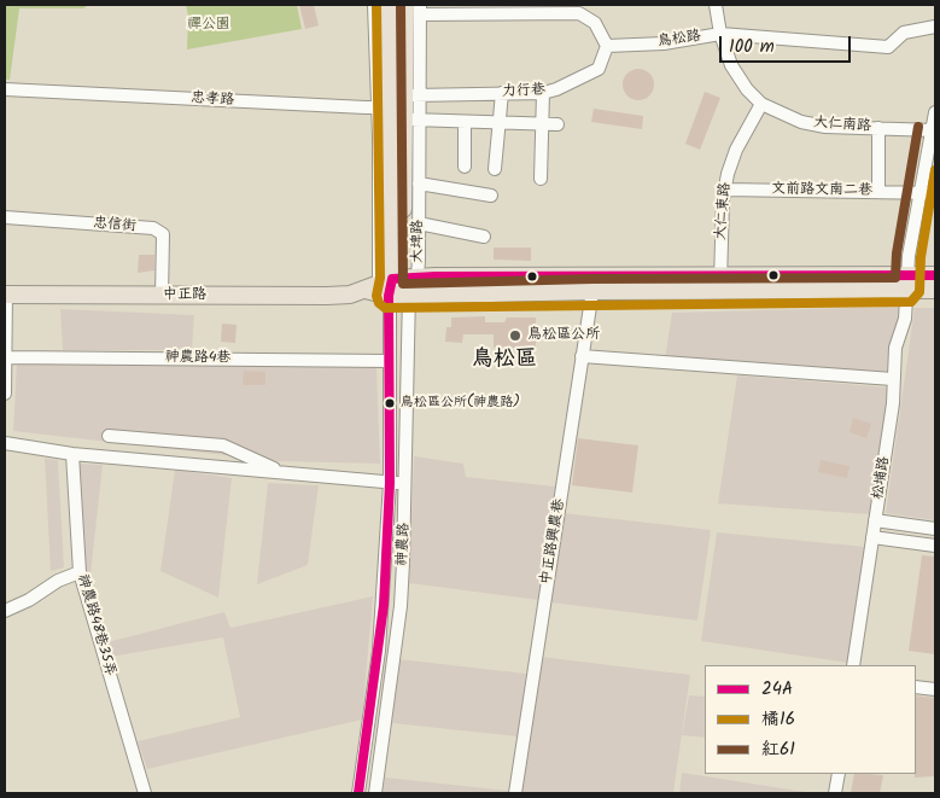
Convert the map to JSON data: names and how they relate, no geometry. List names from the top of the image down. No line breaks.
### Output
{"streets":{"main road":["大埤路","中正路"],"street":["鳥松路","力行巷","忠孝路","大仁南路","文前路文南二巷","大仁東路","忠信街","神農路4巷","松埔路","中正路興農巷","神農路","神農路48巷35弄"]},"crossings":[["鳥松路","力行巷"],["鳥松路","大仁南路"],["力行巷","忠孝路"],["力行巷","大埤路"],["忠孝路","大埤路"],["大仁南路","大仁東路"],["大仁南路","松埔路"],["文前路文南二巷","大仁東路"],["文前路文南二巷","松埔路"],["大仁東路","中正路"],["忠信街","中正路"],["大埤路","中正路"],["大埤路","神農路"],["中正路","松埔路"],["中正路","中正路興農巷"],["中正路","神農路"],["神農路4巷","神農路"]],"districts":["鳥松區"],"parks":["禪公園"],"places":["鳥松區公所","鳥松區公所(神農路)"],"lines":["transit line 橘16","transit line 紅61","transit line 24A"],"legend":["24A","橘16","紅61"],"scale_bar":"100 m"}
